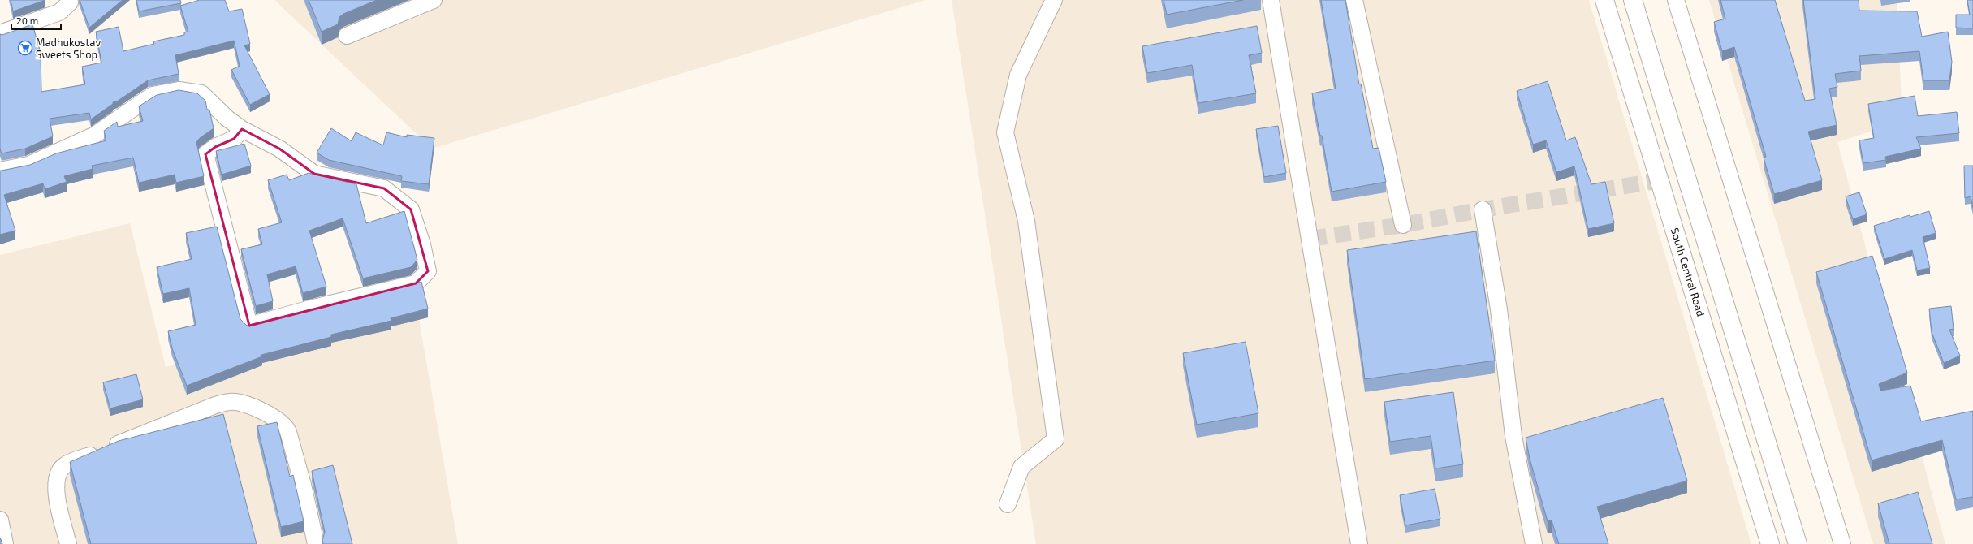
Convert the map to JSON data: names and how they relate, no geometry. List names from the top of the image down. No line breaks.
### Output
{"streets":{"main road":["South Central Road"]},"places":{"supermarket":["Madhukostav Sweets Shop"]},"scale_bar":"20 m"}
